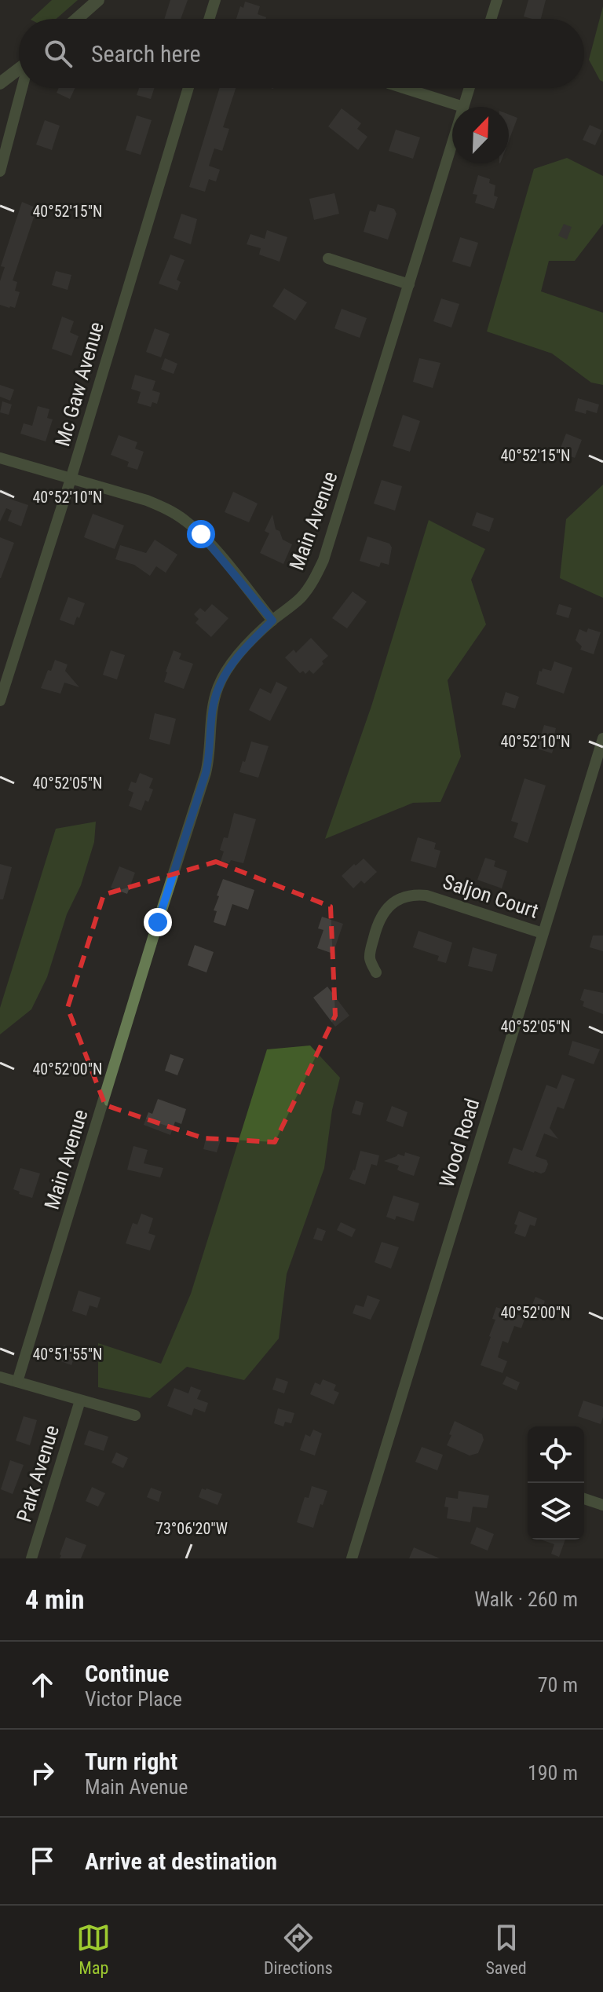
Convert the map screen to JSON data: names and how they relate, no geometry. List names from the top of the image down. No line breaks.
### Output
{"streets":{"street":["Mc Gaw Avenue","Main Avenue","Saljon Court","Wood Road","Park Avenue"]},"crossings":[["Saljon Court","Wood Road"]],"north":"top right","page":{"search":"Search here","heading":["4 min","Walk · 260 m"],"list":[["Continue","Victor Place","70 m"],["Turn right","Main Avenue","190 m"],"Arrive at destination"],"nav":["Map","Directions","Saved"]},"coordinates":["40°52'15\"N","40°52'10\"N","40°52'05\"N","40°52'00\"N","40°51'55\"N","73°06'20\"W"]}
